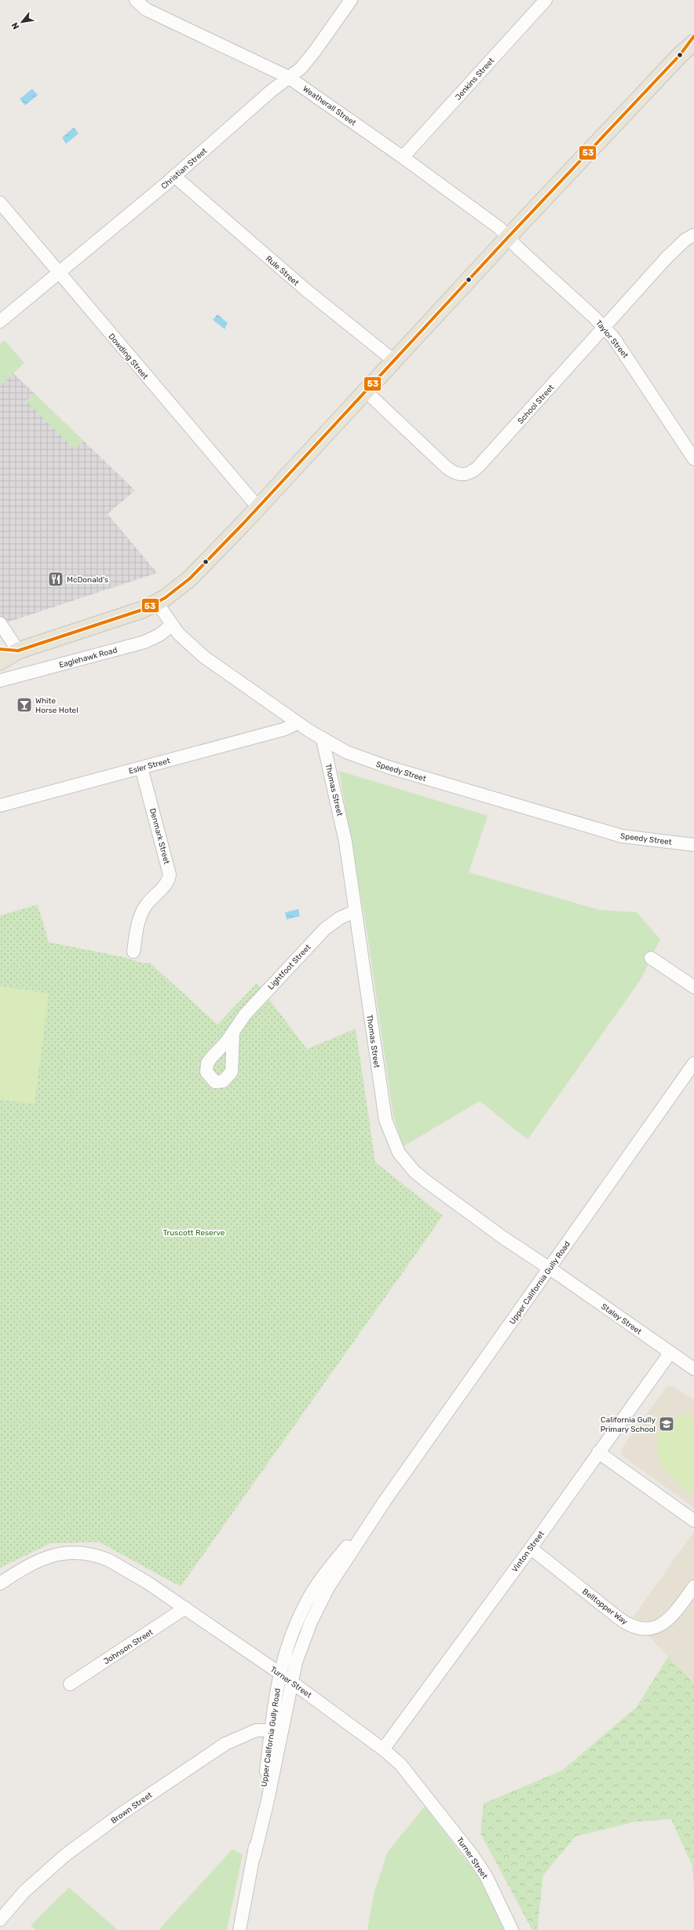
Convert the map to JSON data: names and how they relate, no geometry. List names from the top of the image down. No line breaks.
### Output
{"streets":{"street":["Jenkins Street","Weatherall Street","Christian Street","Rule Street","Taylor Street","Dowding Street","School Street","Eaglehawk Road","Esler Street","Speedy Street","Thomas Street","Denmark Street","Lightfoot Street","Upper California Gully Road","Staley Street","Vinton Street","Belltopper Way","Johnson Street","Turner Street","Brown Street"]},"crossings":[["Jenkins Street","Weatherall Street"],["Weatherall Street","Christian Street"],["Weatherall Street","Taylor Street"],["Christian Street","Rule Street"],["Christian Street","Dowding Street"],["Taylor Street","School Street"],["Eaglehawk Road","Speedy Street"],["Esler Street","Speedy Street"],["Esler Street","Denmark Street"],["Speedy Street","Thomas Street"],["Thomas Street","Lightfoot Street"],["Thomas Street","Upper California Gully Road"],["Thomas Street","Staley Street"],["Upper California Gully Road","Staley Street"],["Upper California Gully Road","Turner Street"],["Upper California Gully Road","Brown Street"],["Staley Street","Vinton Street"],["Vinton Street","Belltopper Way"],["Vinton Street","Turner Street"],["Johnson Street","Turner Street"]],"parks":["Truscott Reserve"],"places":{"restaurant":["McDonald's"],"bar":["White Horse Hotel"],"school or university":["California Gully Primary School"]},"lines":["transit line 53"],"north":"bottom left"}
